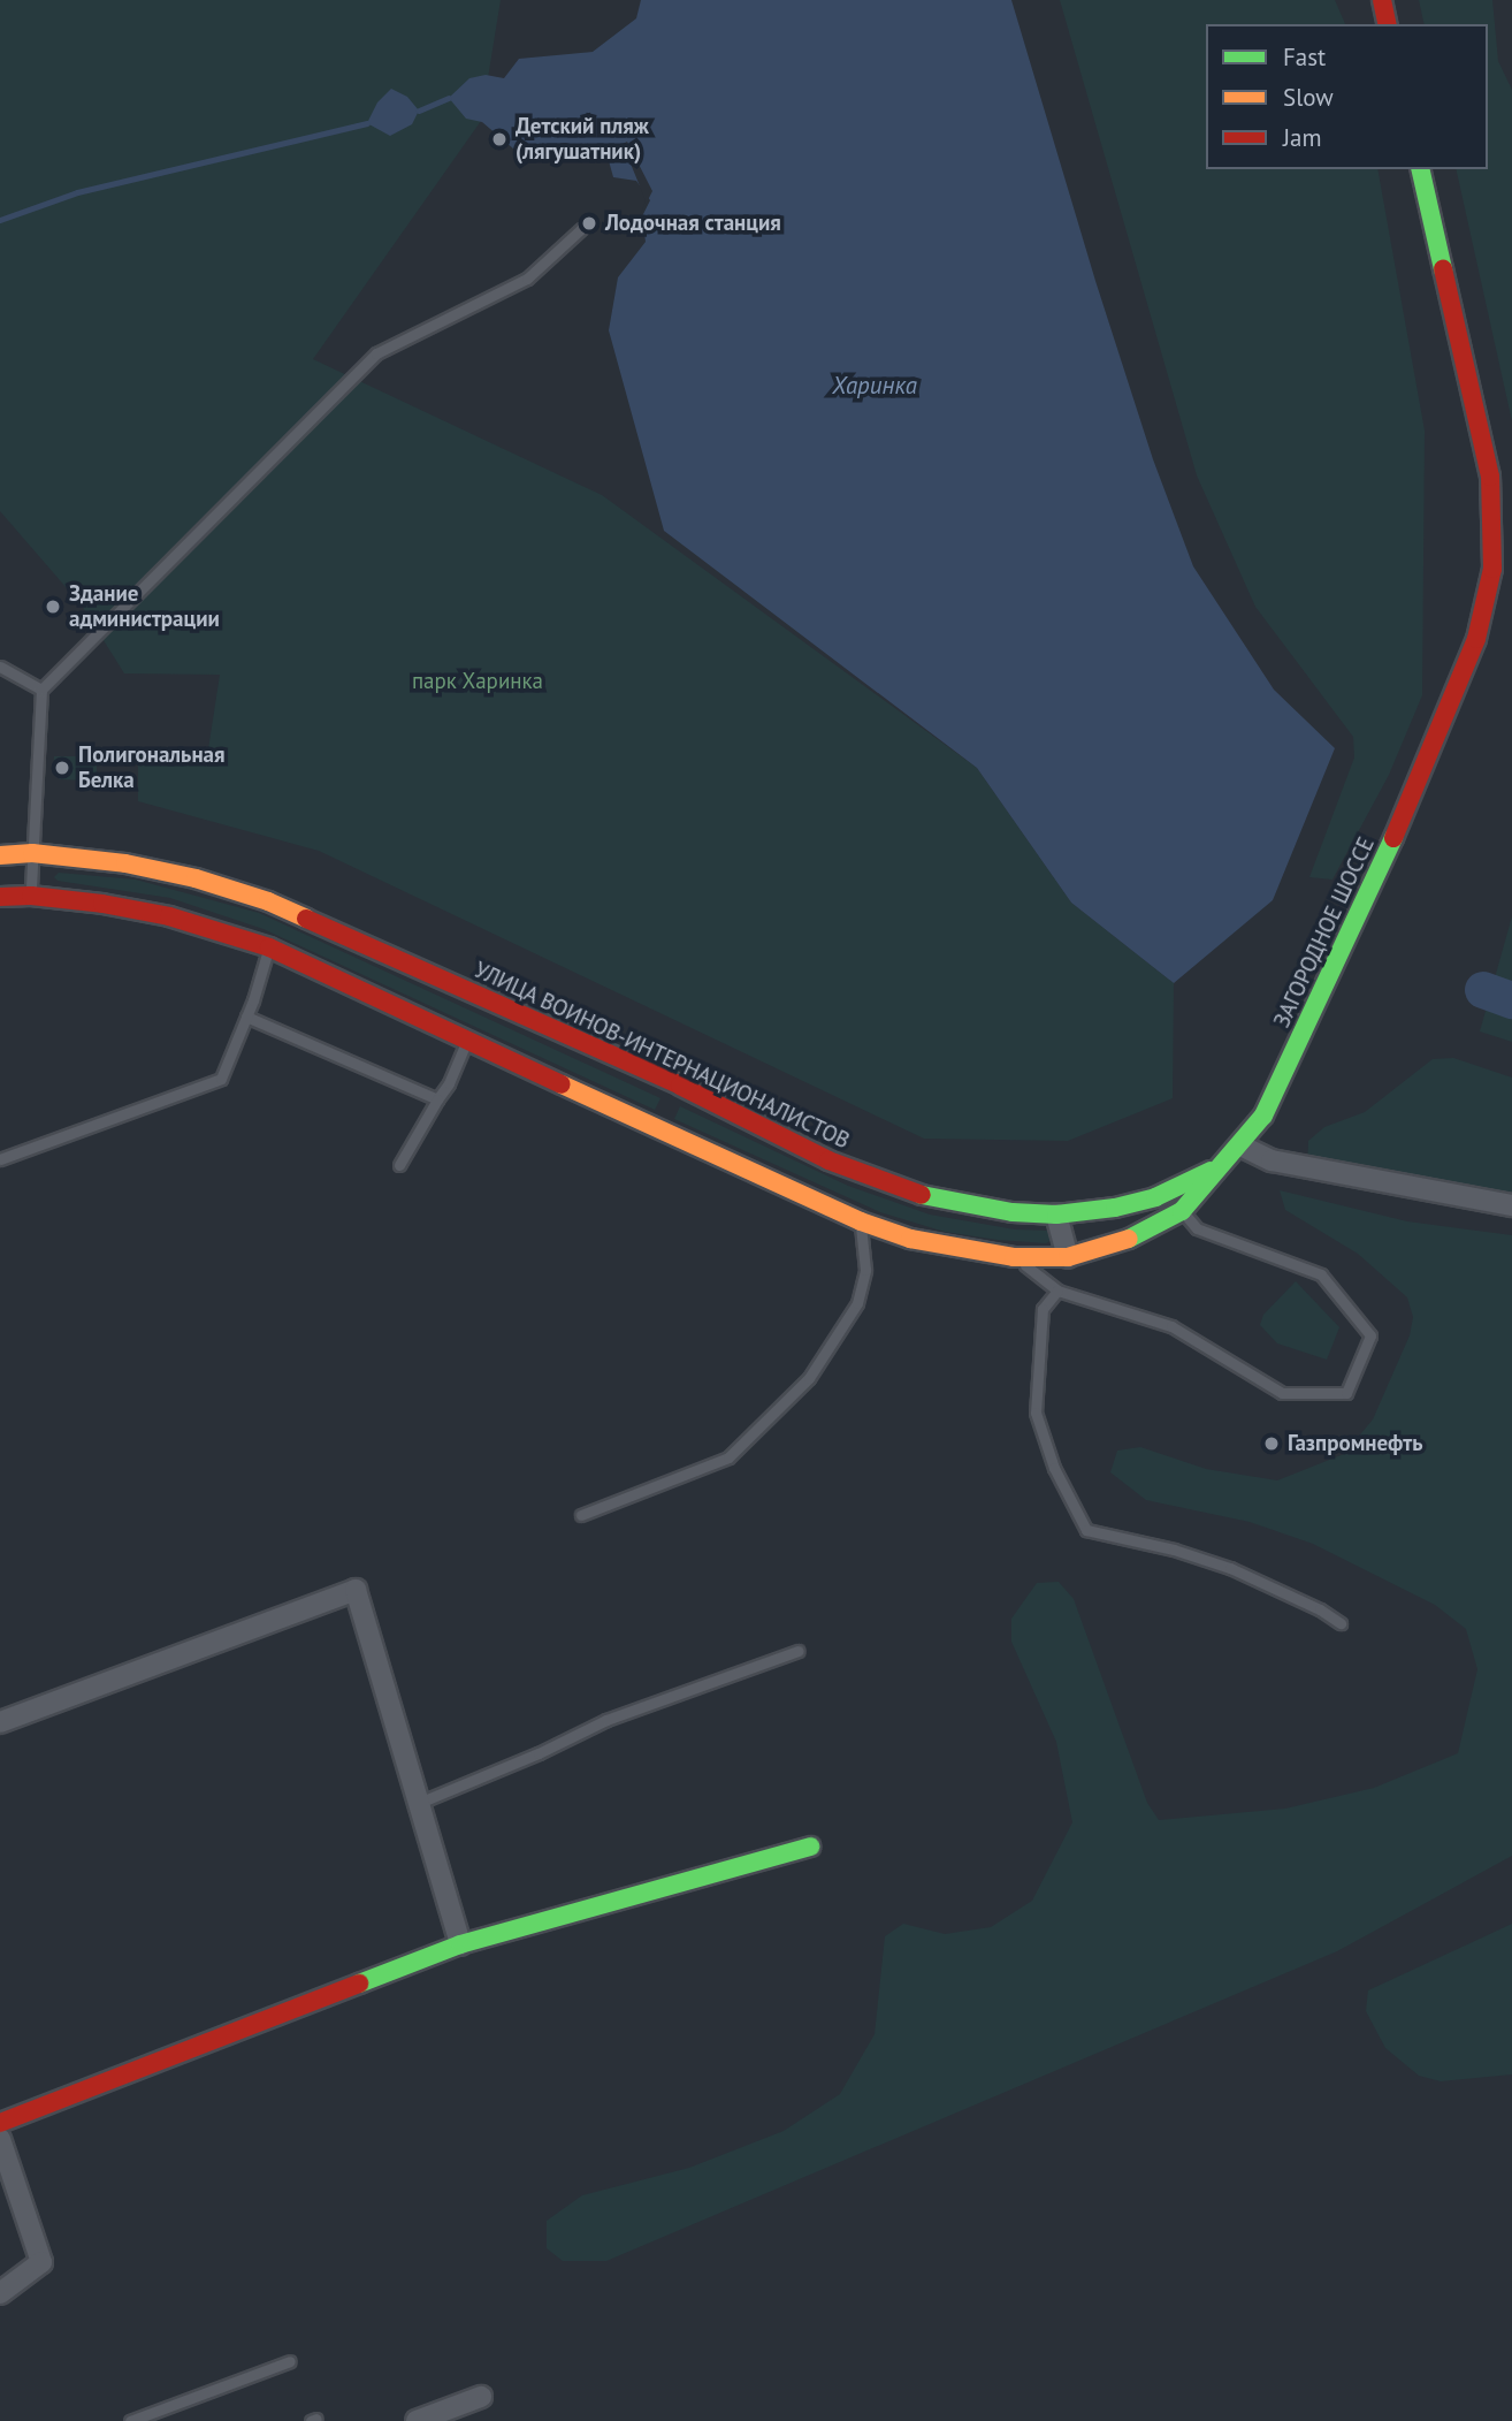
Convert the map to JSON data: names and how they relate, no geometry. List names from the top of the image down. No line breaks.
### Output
{"streets":{"main road":["ЗАГОРОДНОЕ ШОССЕ","УЛИЦА ВОИНОВ-ИНТЕРНАЦИОНАЛИСТОВ"]},"crossings":[["ЗАГОРОДНОЕ ШОССЕ","УЛИЦА ВОИНОВ-ИНТЕРНАЦИОНАЛИСТОВ"]],"water":["Харинка"],"parks":["парк Харинка"],"places":["Детский пляж (лягушатник)","Лодочная станция","Здание администрации","Полигональная Белка","Газпромнефть"],"legend":["Fast","Slow","Jam"]}
